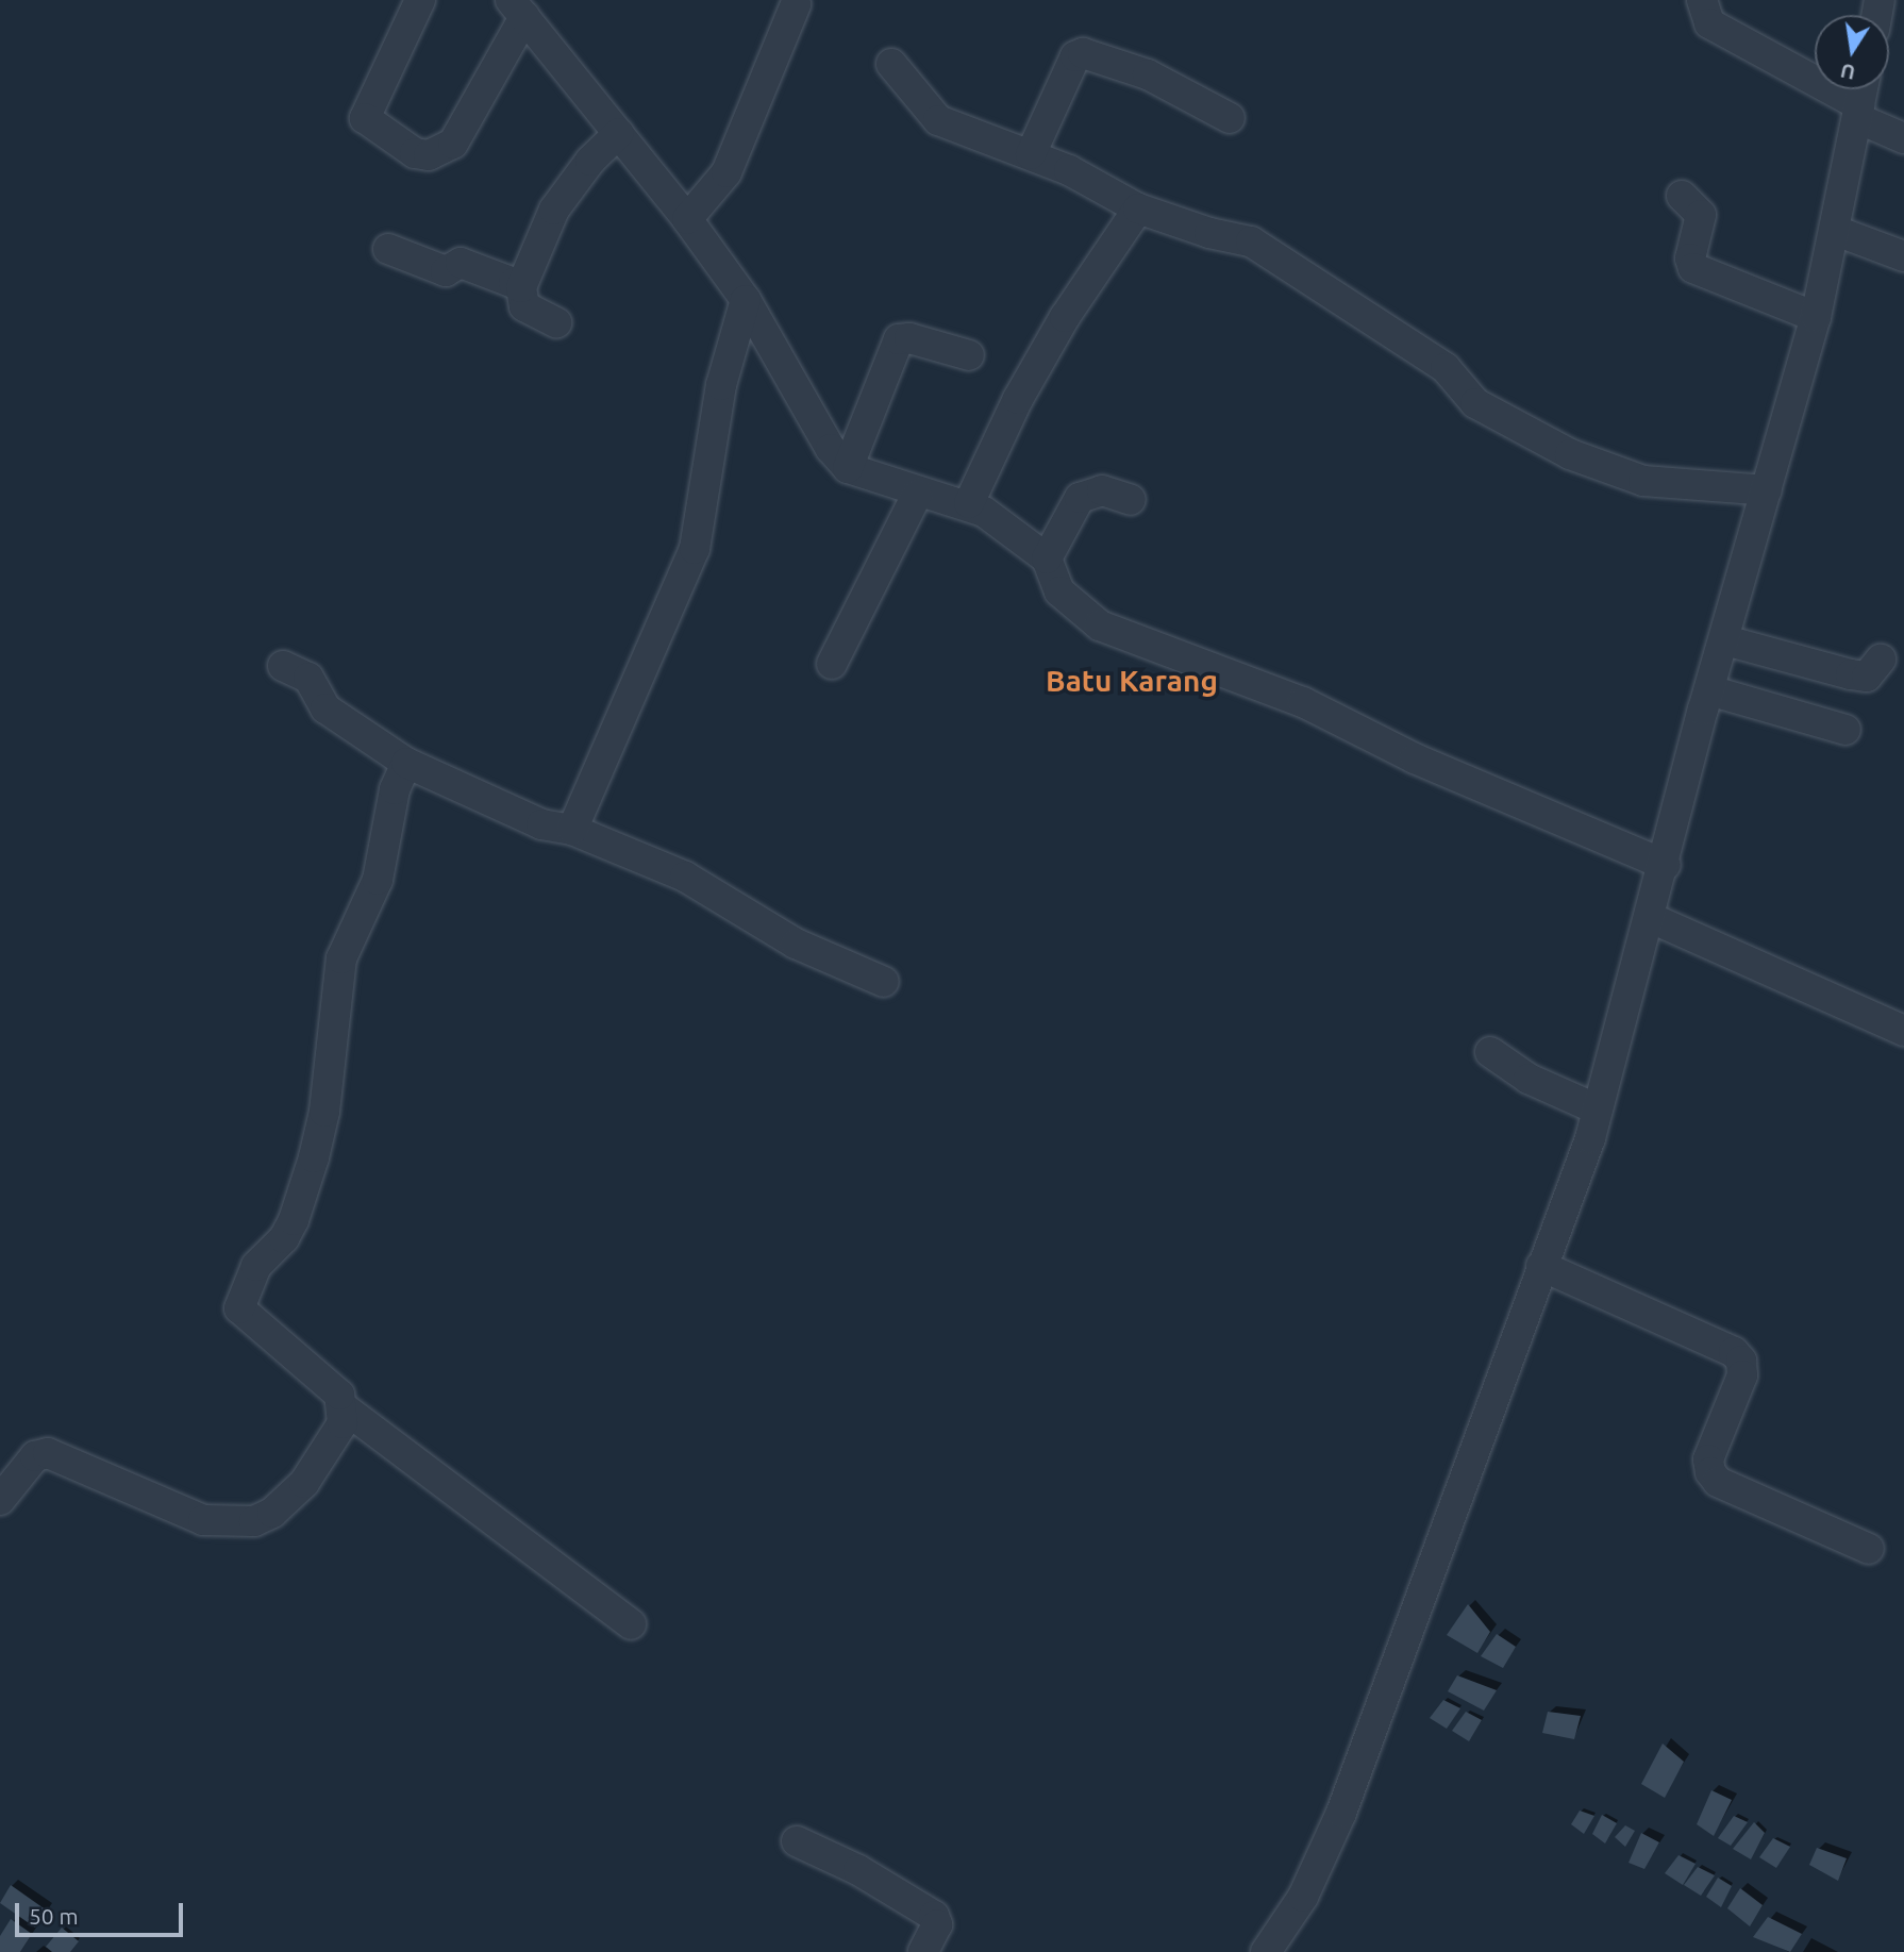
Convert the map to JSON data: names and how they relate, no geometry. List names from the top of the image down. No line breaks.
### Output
{"districts":["Batu Karang"],"scale_bar":"50 m","north":"bottom"}
